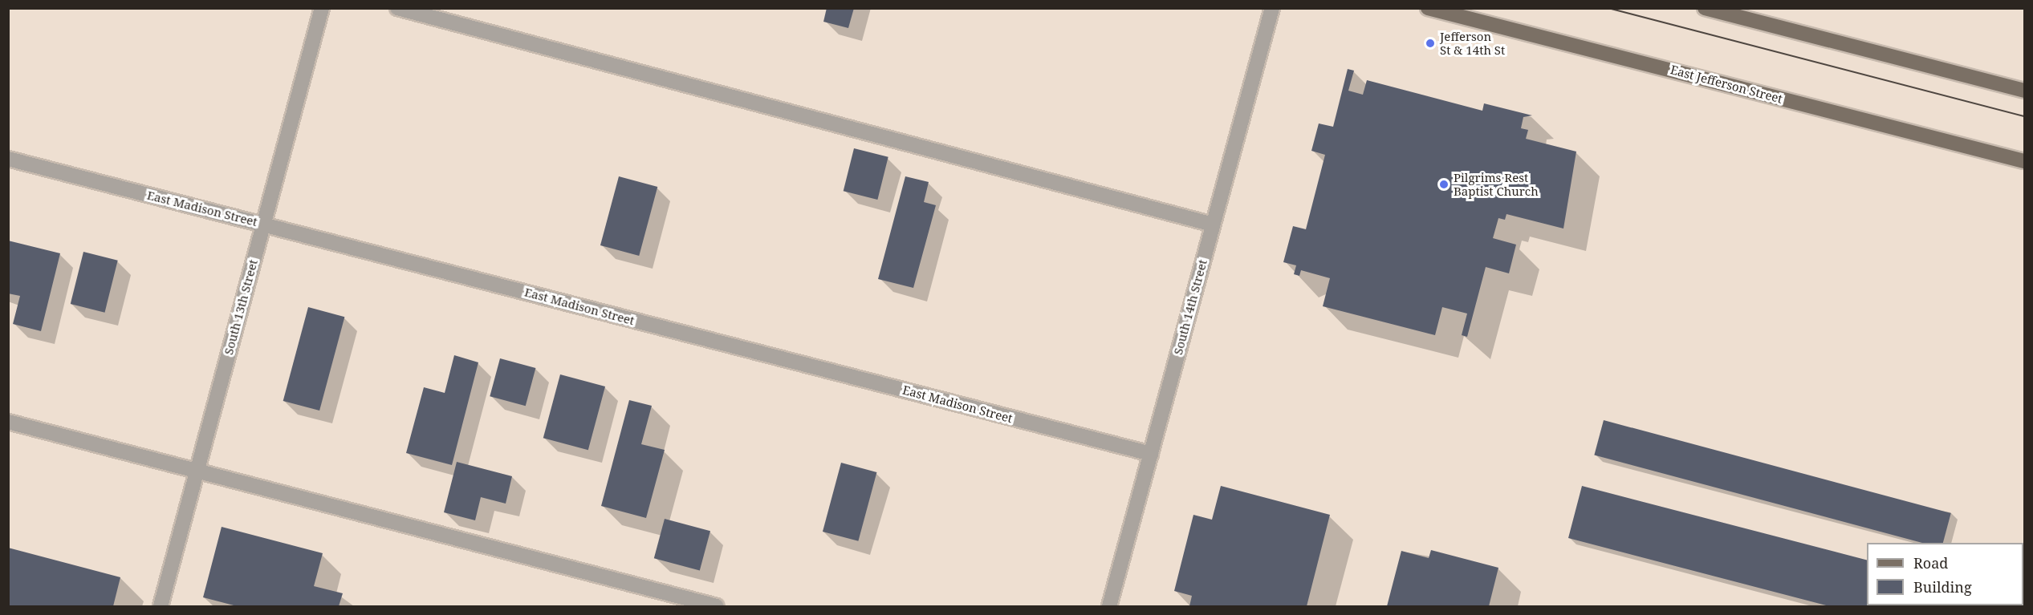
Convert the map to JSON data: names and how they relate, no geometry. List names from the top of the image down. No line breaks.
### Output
{"streets":{"main road":["East Jefferson Street"],"street":["East Madison Street","South 13th Street","South 14th Street"]},"crossings":[["East Madison Street","South 13th Street"],["East Madison Street","South 14th Street"]],"places":["Jefferson St & 14th St","Pilgrims Rest Baptist Church"],"legend":["Road","Building"]}
